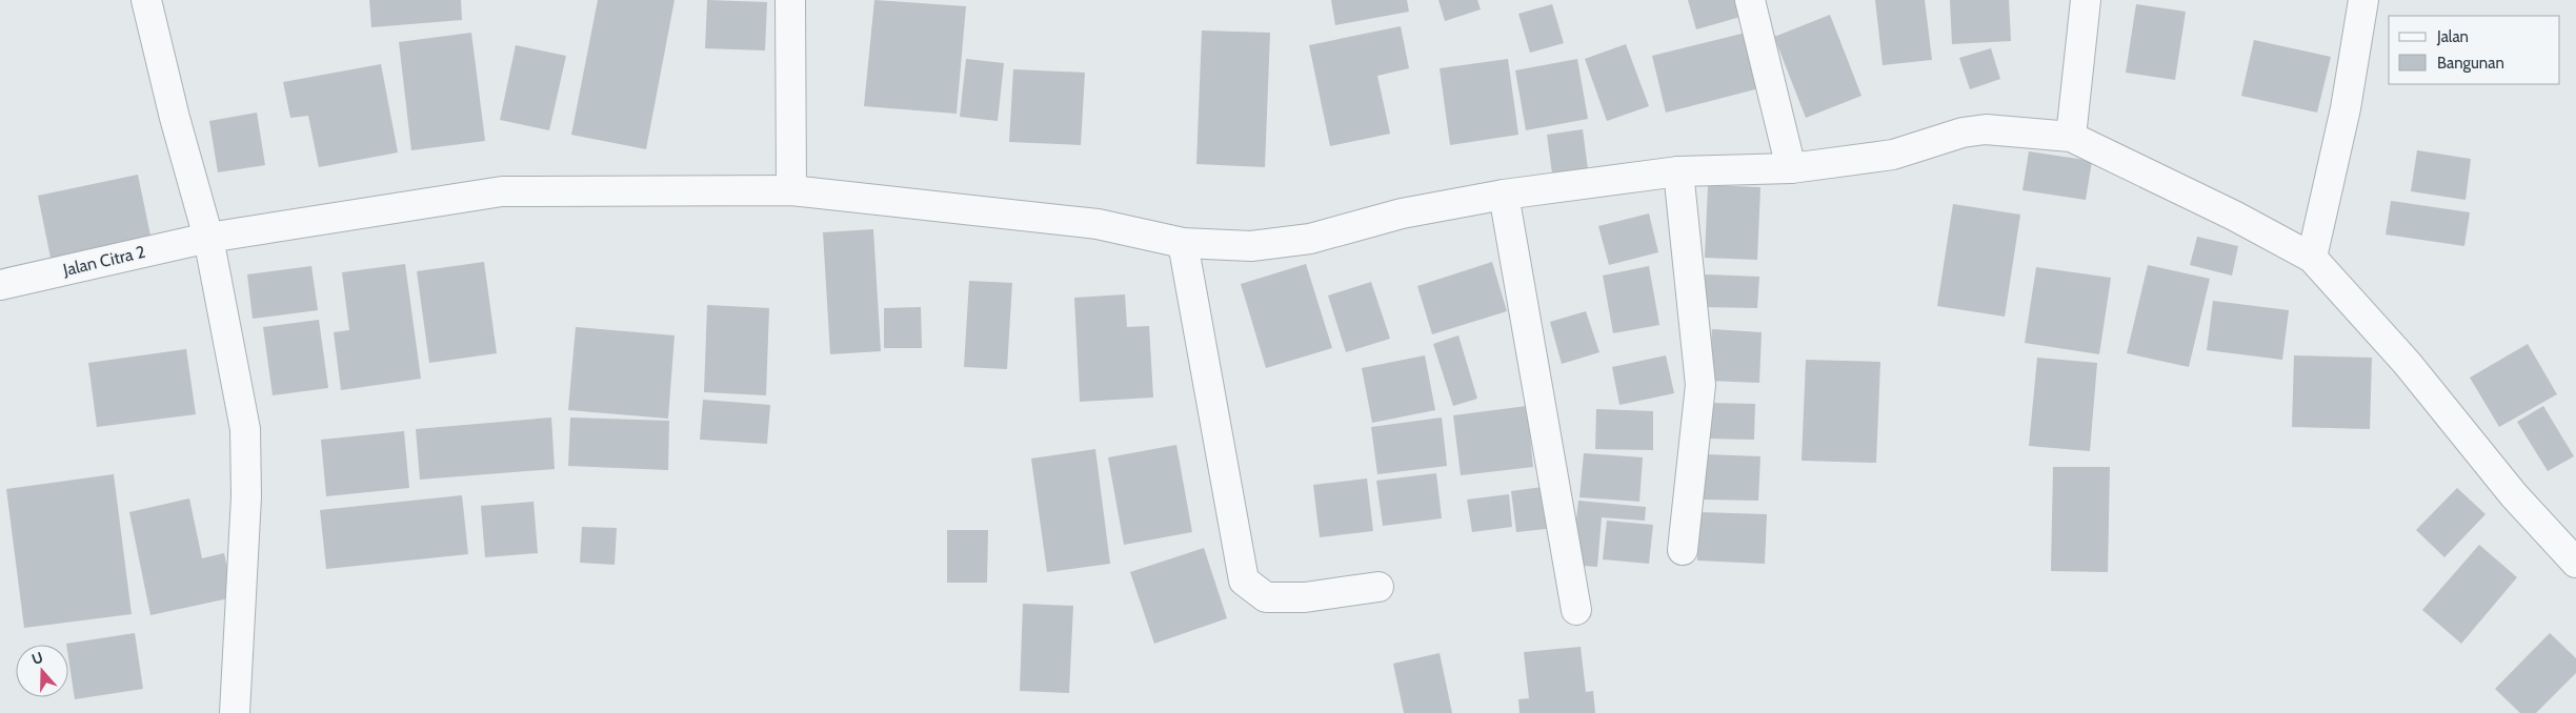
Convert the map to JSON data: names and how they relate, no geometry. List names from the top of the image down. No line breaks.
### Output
{"streets":{"street":["Jalan Citra 2"]},"legend":["Jalan","Bangunan"],"north":"top"}
